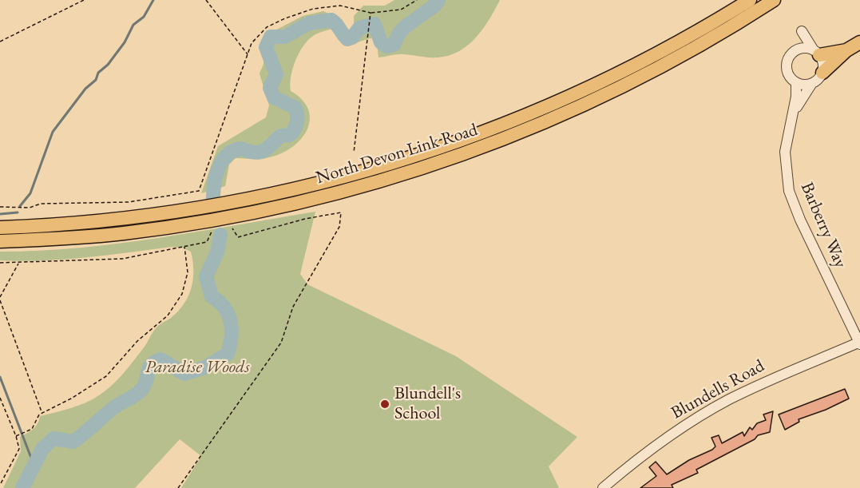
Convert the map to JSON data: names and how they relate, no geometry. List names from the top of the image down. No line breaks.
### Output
{"streets":{"highway":["North Devon Link Road"],"street":["Barberry Way","Blundells Road"]},"crossings":[["Barberry Way","Blundells Road"]],"parks":["Paradise Woods"],"places":["Blundell's School"]}
